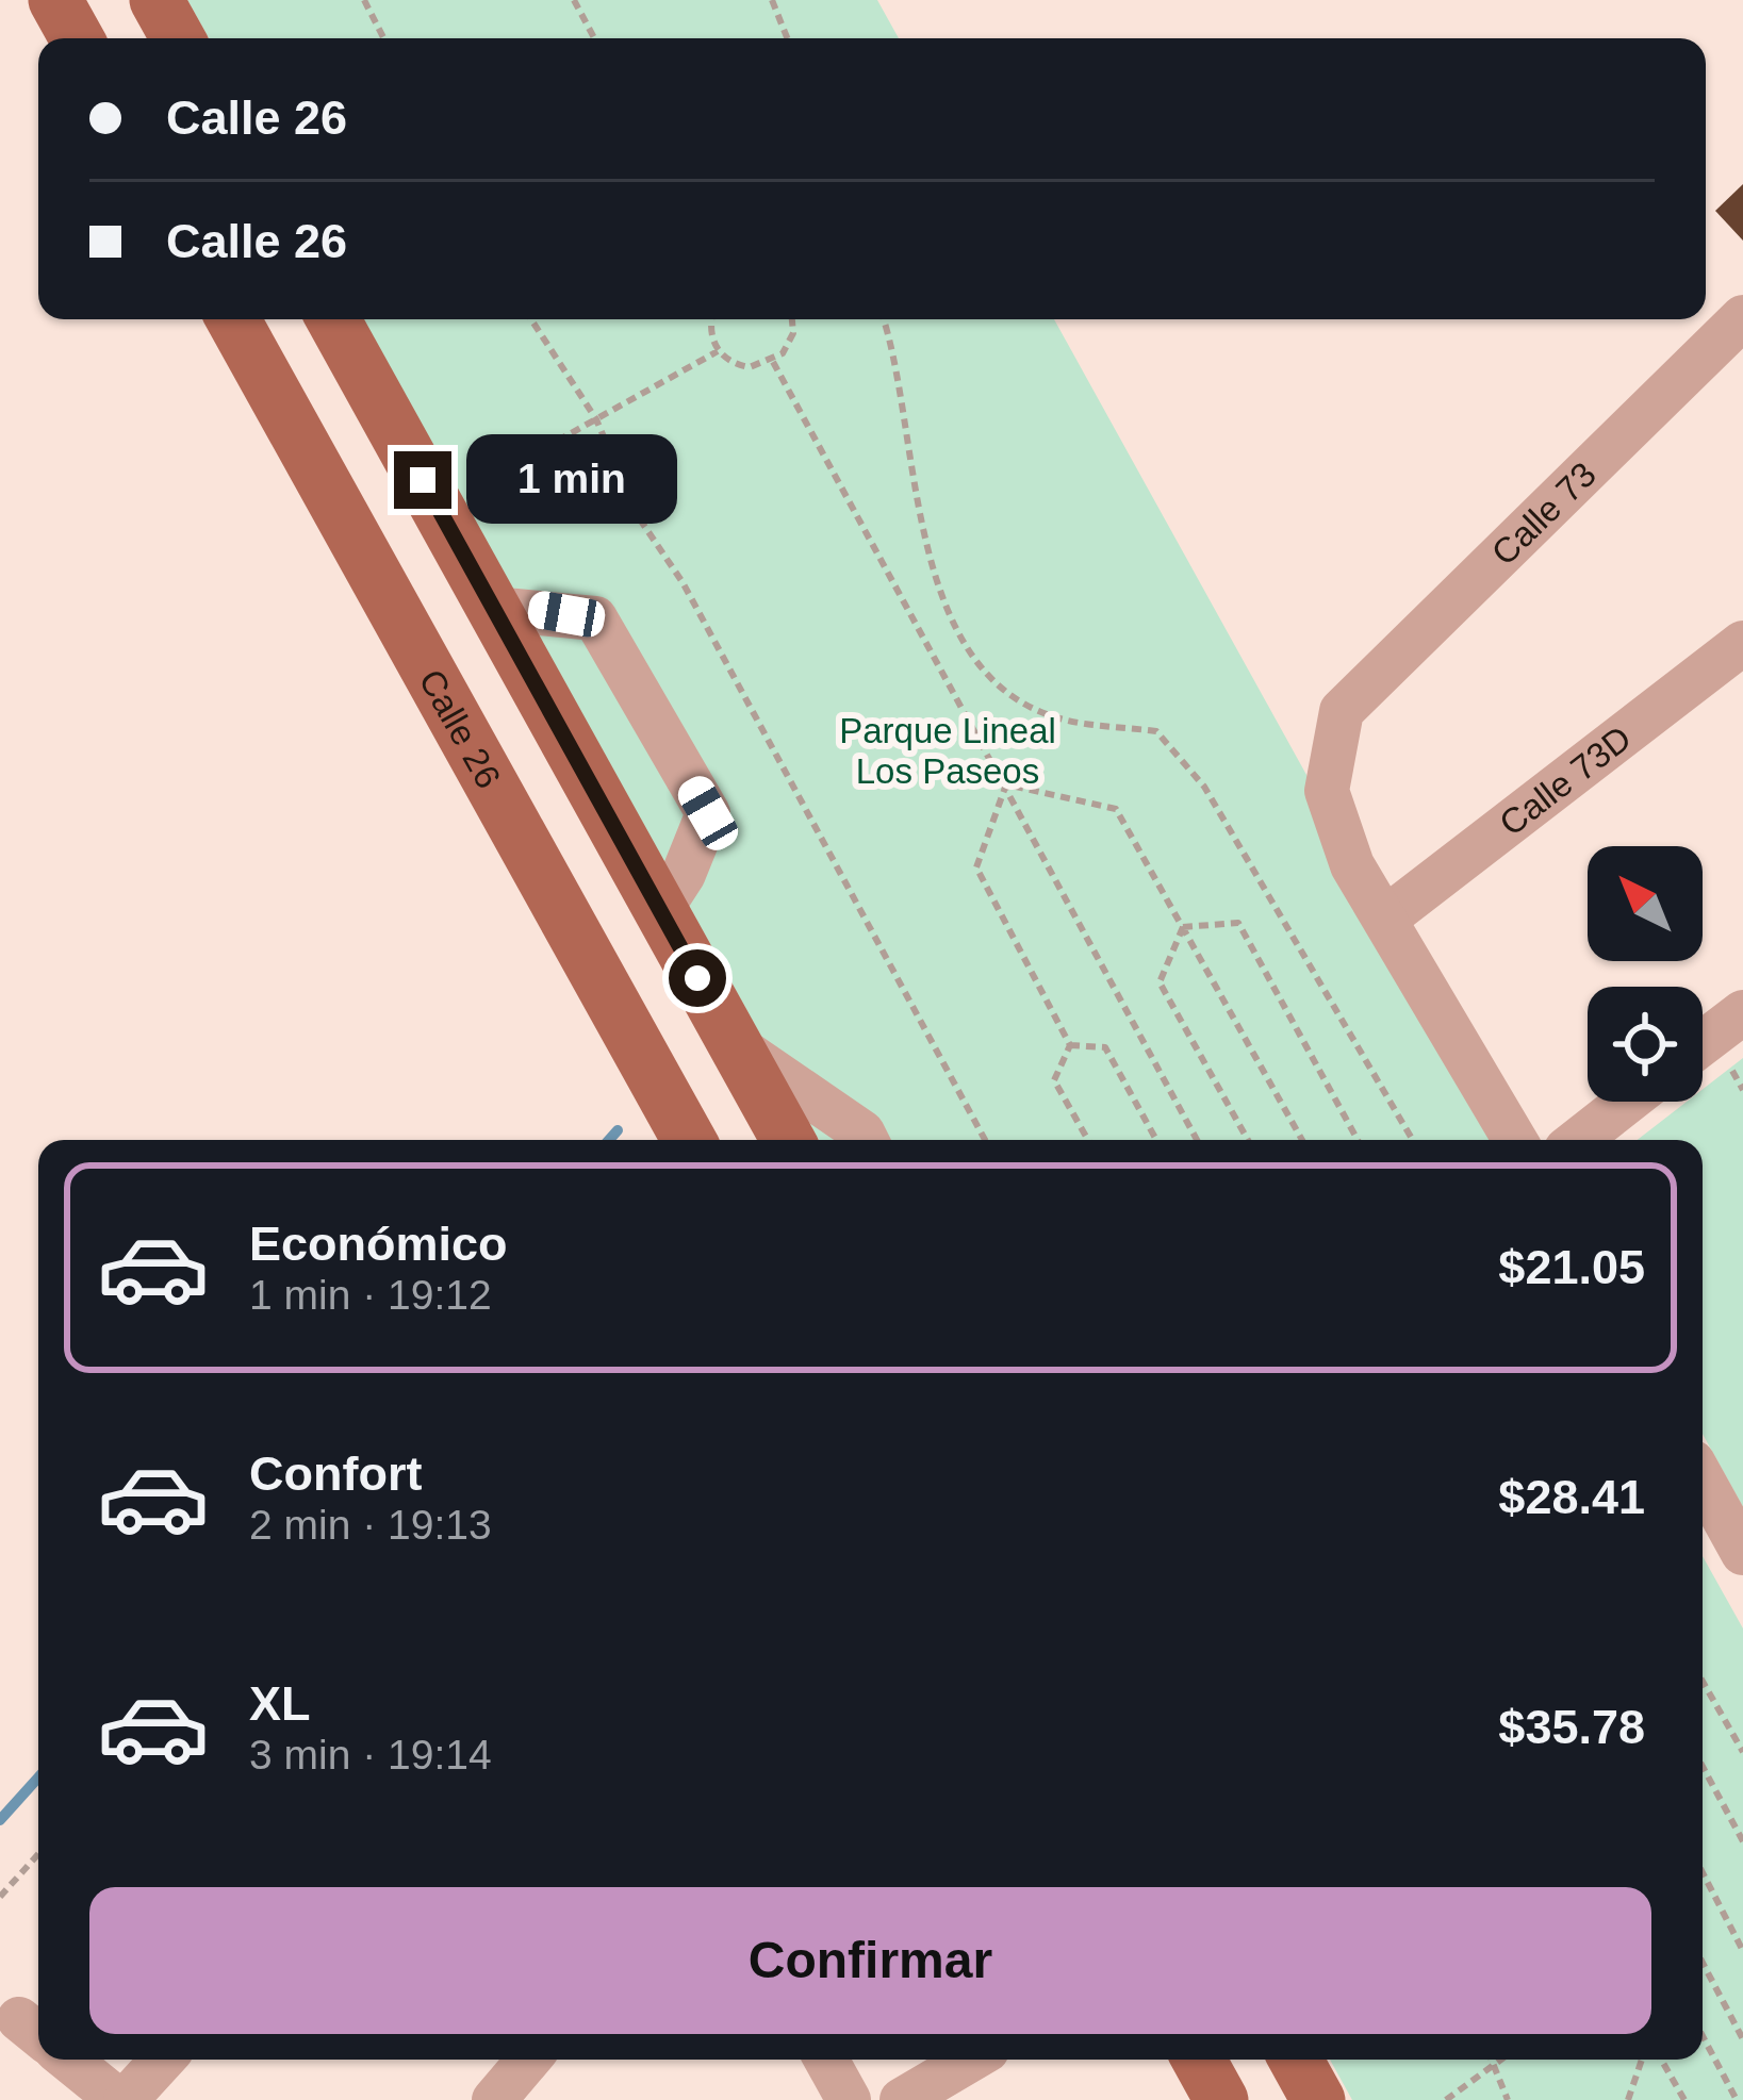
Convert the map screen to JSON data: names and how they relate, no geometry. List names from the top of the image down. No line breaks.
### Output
{"streets":{"main road":["Calle 26"],"street":["Calle 73","Calle 73D"]},"crossings":[["Calle 73","Calle 73D"]],"parks":["Parque Lineal Los Paseos"],"north":"top left","page":{"banner":["Calle 26","Calle 26"],"bubble":"1 min","list":[{"name":"Económico","note":"1 min · 19:12","value":"$21.05"},{"name":"Confort","note":"2 min · 19:13","value":"$28.41"},{"name":"XL","note":"3 min · 19:14","value":"$35.78"}],"buttons":"Confirmar"}}
